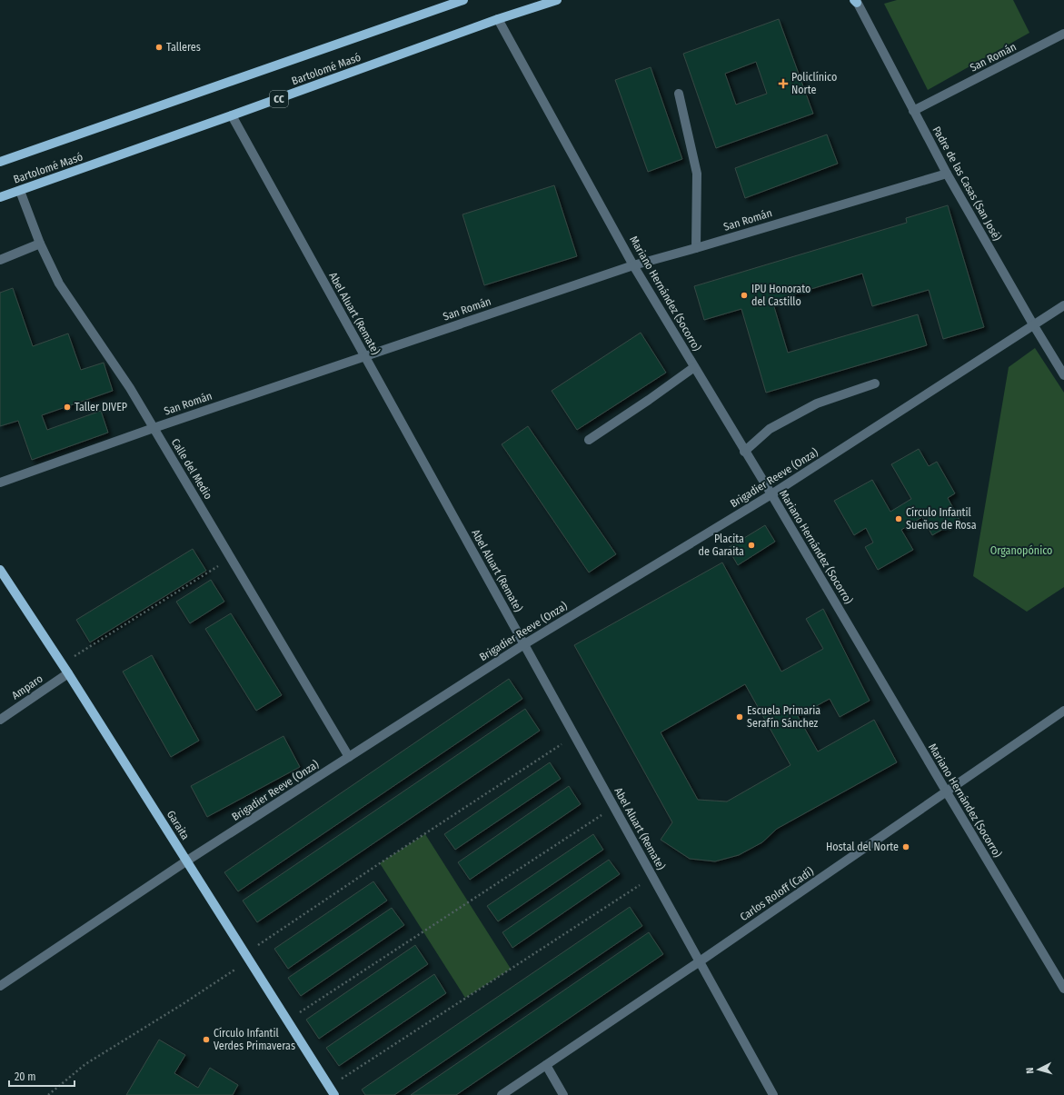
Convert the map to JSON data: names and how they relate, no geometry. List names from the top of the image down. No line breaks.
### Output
{"streets":{"main road":["Bartolomé Masó","CC","Garaita"],"street":["San Román","Padre de las Casas (San José)","Mariano Hernández (Socorro)","Abel Aluart (Remate)","Calle del Medio","Brigadier Reeve (Onza)","Amparo","Carlos Roloff (Cadí)"]},"crossings":[["San Román","Padre de las Casas (San José)"],["San Román","Mariano Hernández (Socorro)"],["San Román","Abel Aluart (Remate)"],["San Román","Calle del Medio"],["Bartolomé Masó","Mariano Hernández (Socorro)"],["Bartolomé Masó","Abel Aluart (Remate)"],["Bartolomé Masó","Calle del Medio"],["Padre de las Casas (San José)","Brigadier Reeve (Onza)"],["Mariano Hernández (Socorro)","Brigadier Reeve (Onza)"],["Mariano Hernández (Socorro)","Carlos Roloff (Cadí)"],["Abel Aluart (Remate)","Brigadier Reeve (Onza)"],["Abel Aluart (Remate)","Carlos Roloff (Cadí)"],["Calle del Medio","Brigadier Reeve (Onza)"],["Brigadier Reeve (Onza)","Garaita"],["Amparo","Garaita"]],"parks":["Organopónico"],"places":{"other":["Talleres","IPU Honorato del Castillo","Taller DIVEP","Círculo Infantil Sueños de Rosa","Placita de Garaita","Escuela Primaria Serafín Sánchez","Hostal del Norte","Círculo Infantil Verdes Primaveras"],"health":["Policlínico Norte"]},"scale_bar":"20 m","north":"left"}
